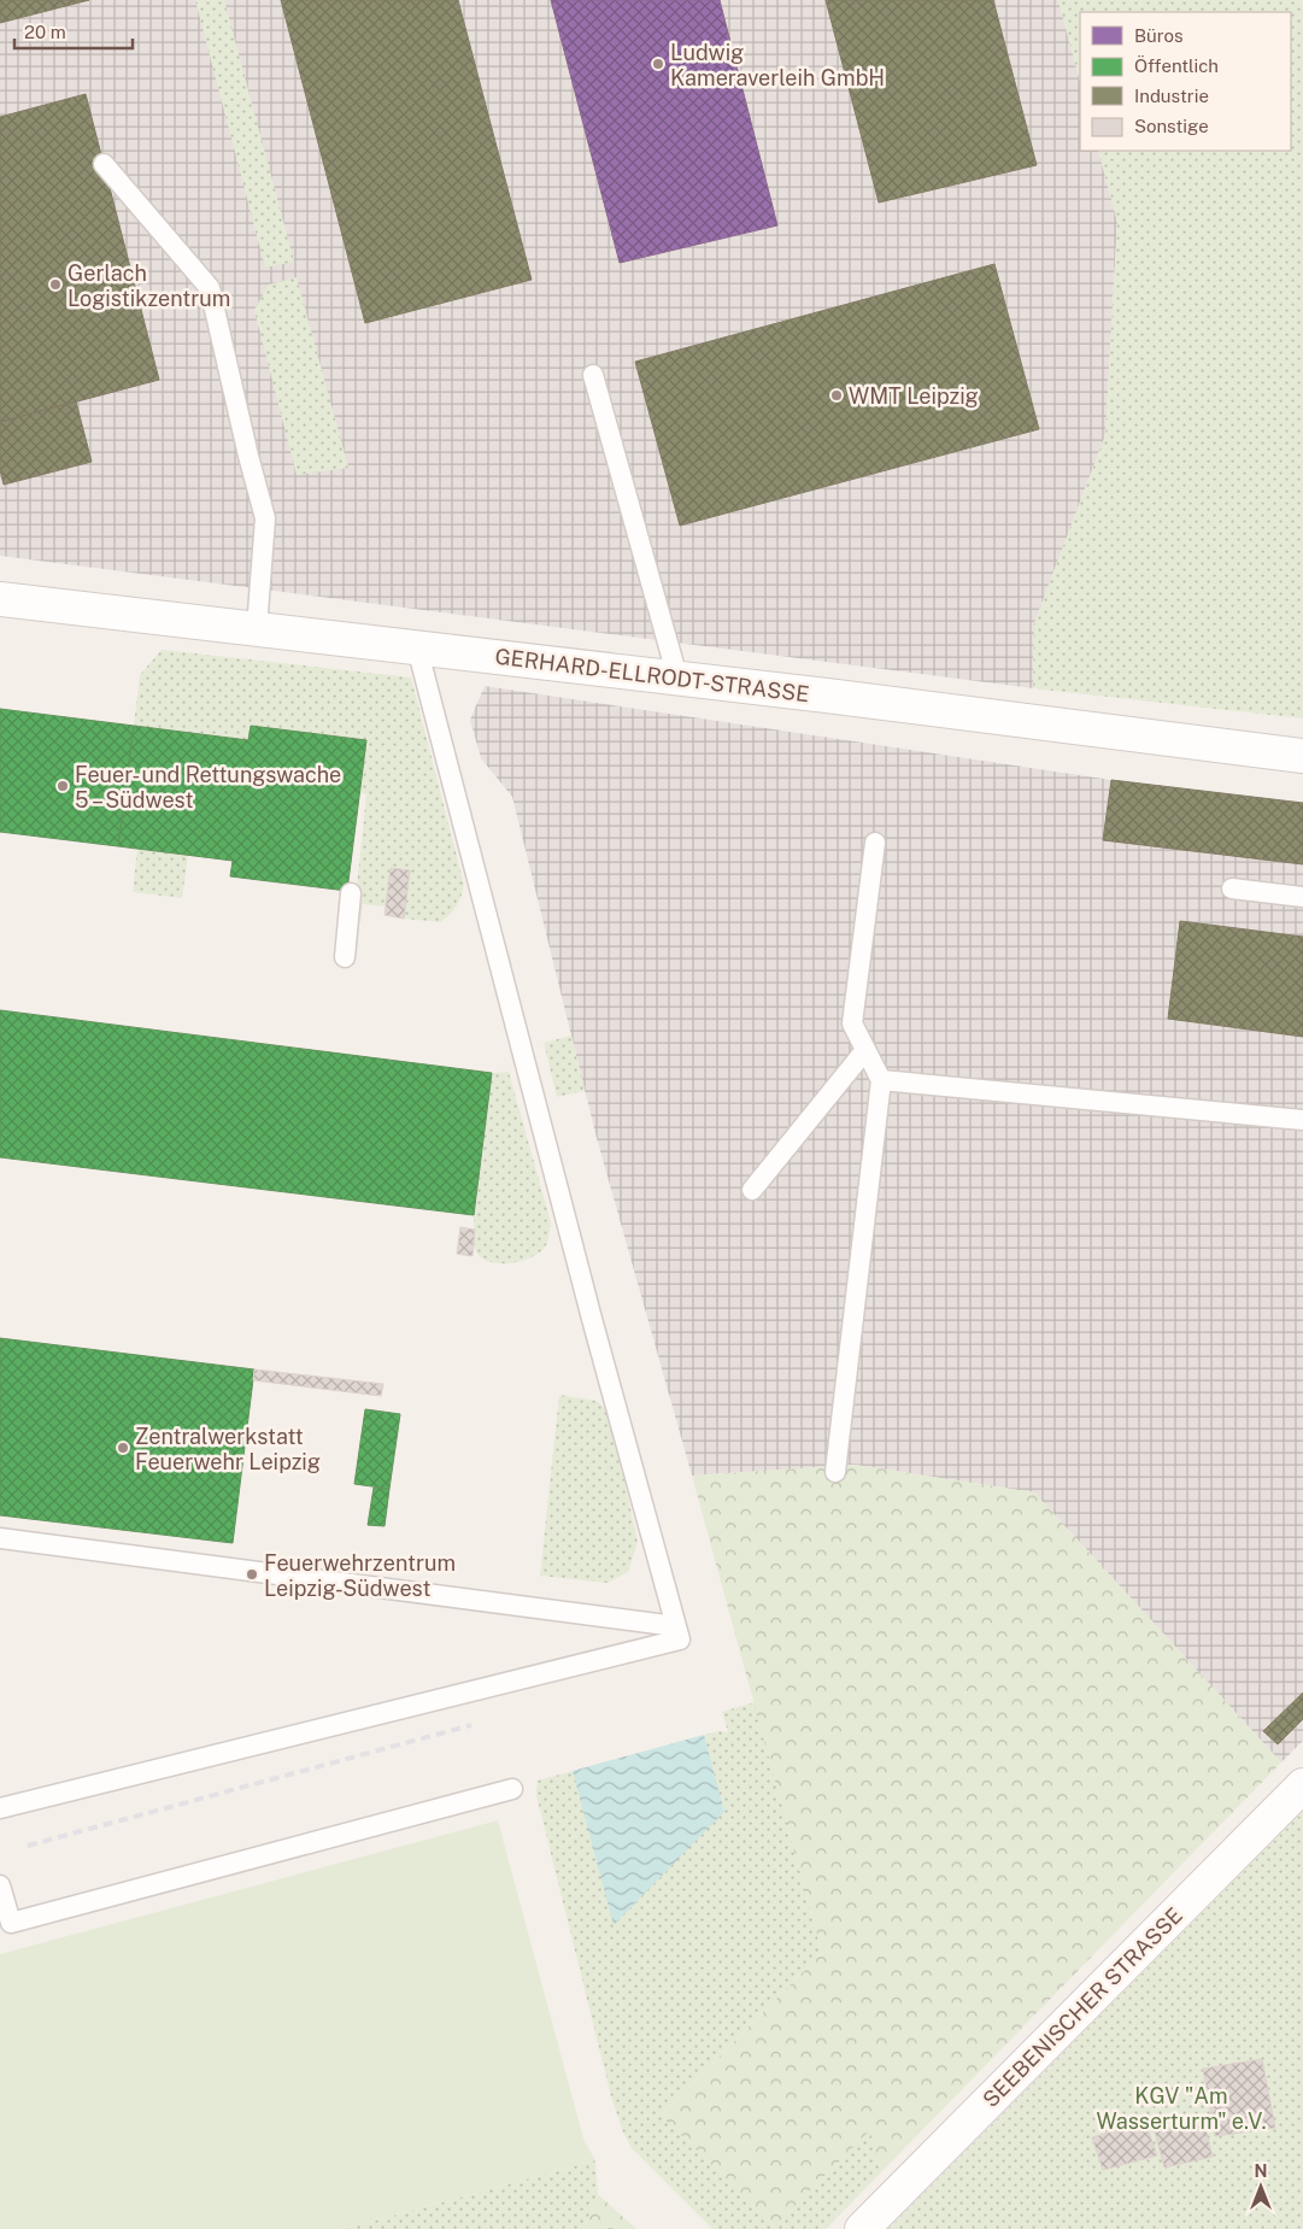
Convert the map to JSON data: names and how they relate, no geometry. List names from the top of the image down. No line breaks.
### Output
{"streets":{"main road":["GERHARD-ELLRODT-STRASSE","SEEBENISCHER STRASSE"]},"parks":["KGV \"Am Wasserturm\" e.V."],"places":["Ludwig Kameraverleih GmbH","Gerlach Logistikzentrum","WMT Leipzig","Feuer- und Rettungswache 5 – Südwest","Zentralwerkstatt Feuerwehr Leipzig","Feuerwehrzentrum Leipzig-Südwest"],"legend":["Büros","Öffentlich","Industrie","Sonstige"],"scale_bar":"20 m","north":"top"}
